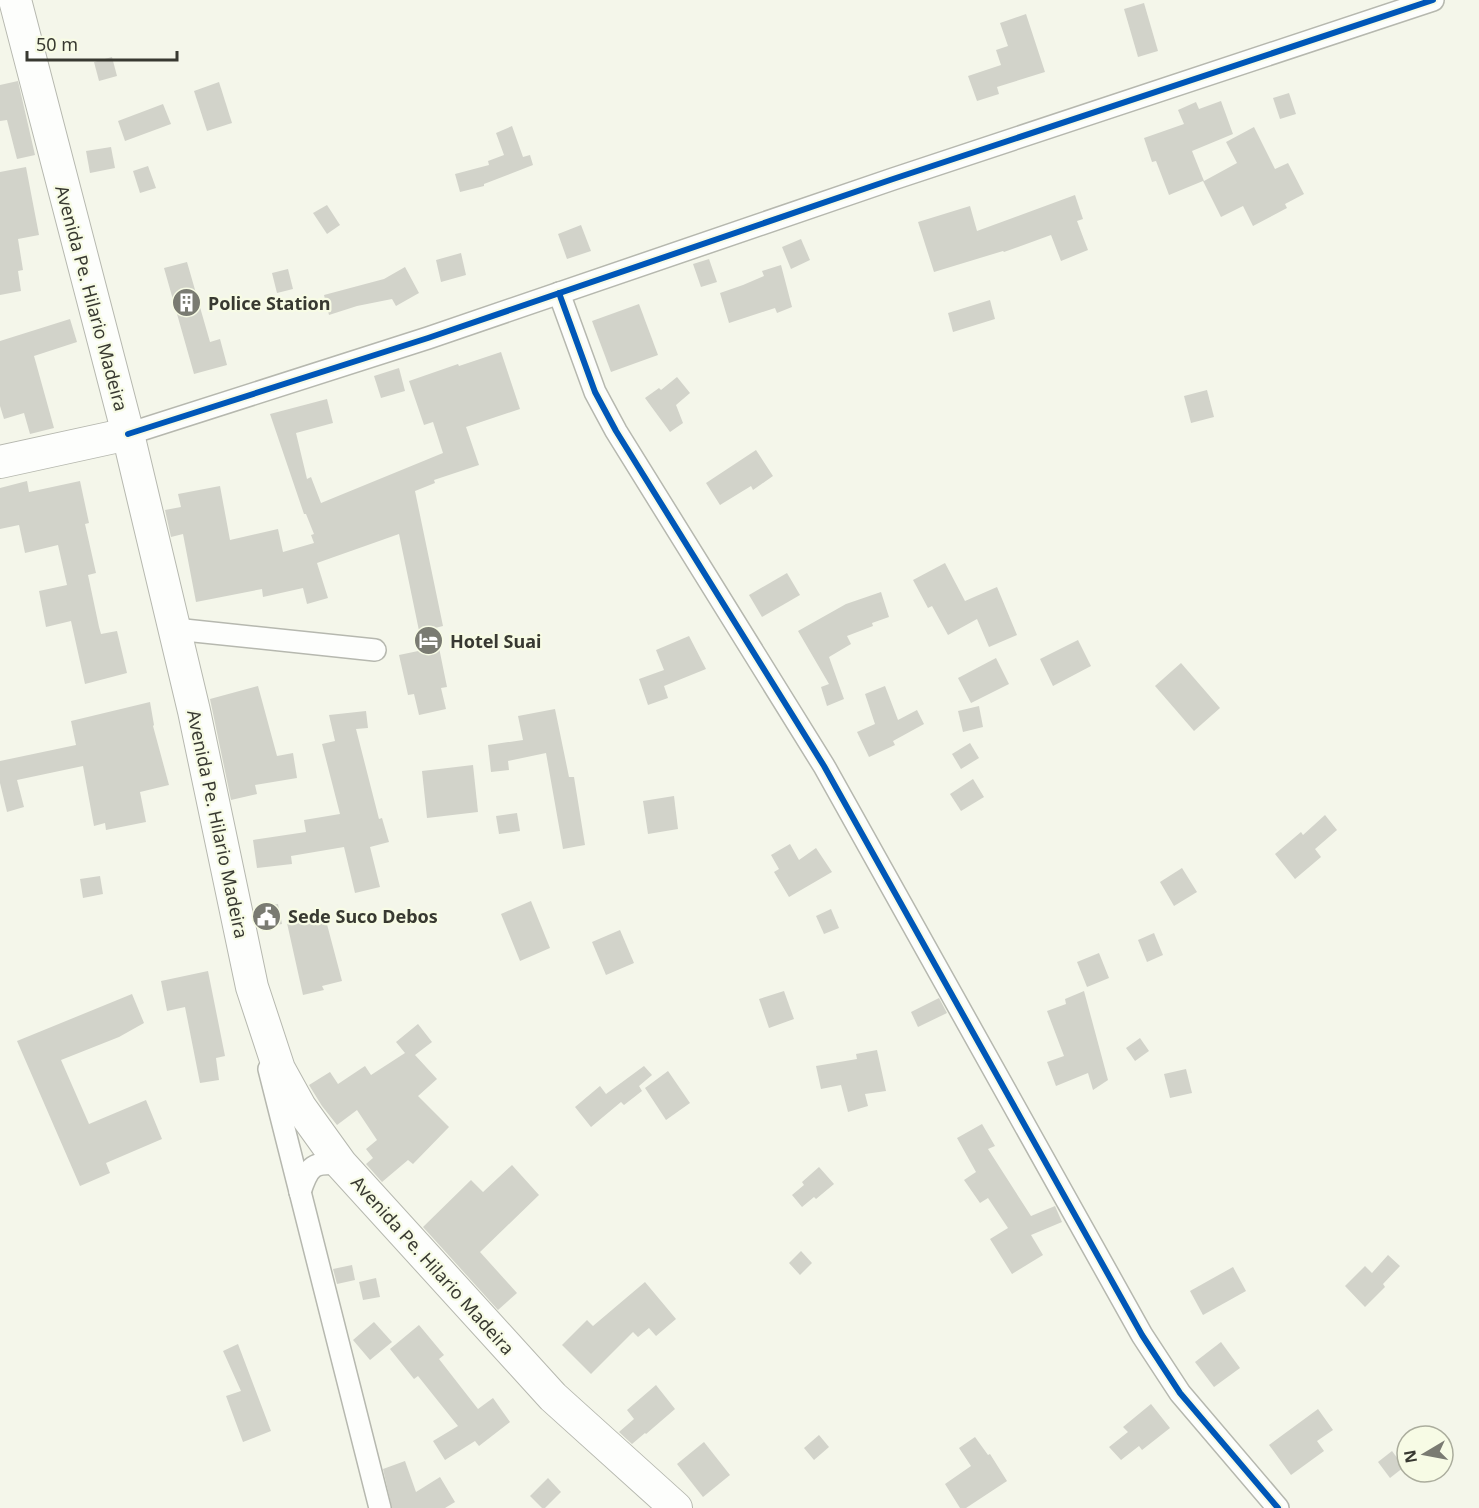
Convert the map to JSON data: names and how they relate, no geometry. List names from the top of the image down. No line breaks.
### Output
{"streets":{"main road":["Avenida Pe. Hilario Madeira"]},"places":{"building":["Police Station"],"hotel":["Hotel Suai"],"public building":["Sede Suco Debos"]},"scale_bar":"50 m","north":"left"}
